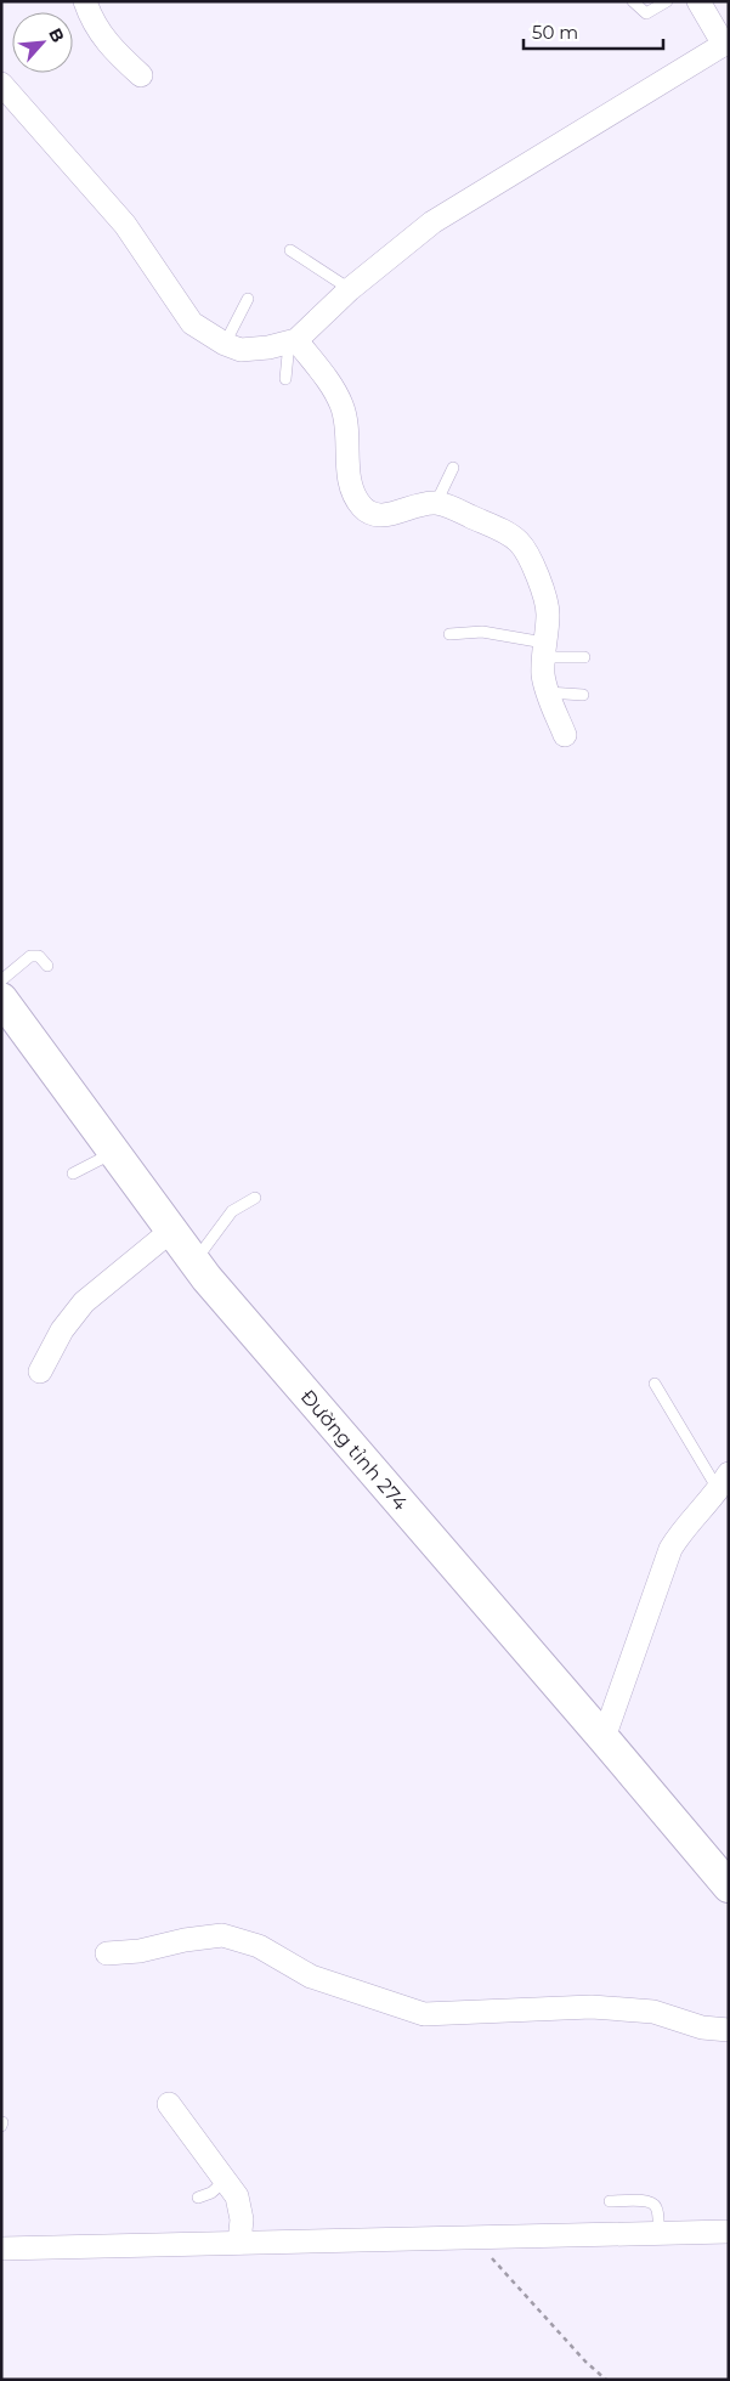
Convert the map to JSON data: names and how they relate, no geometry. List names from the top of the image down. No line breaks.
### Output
{"streets":{"main road":["Đường tỉnh 274"]},"scale_bar":"50 m","north":"top right"}
